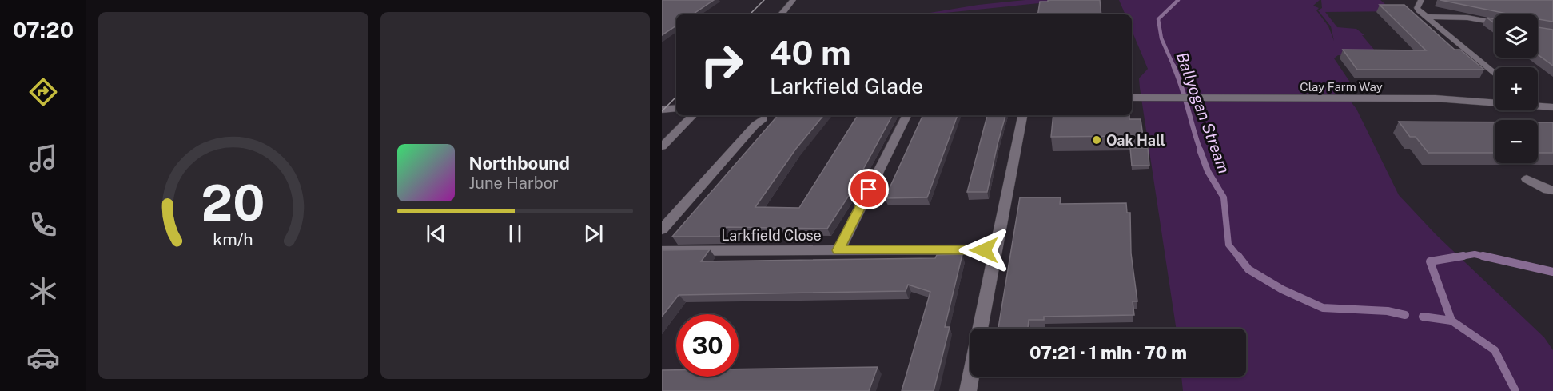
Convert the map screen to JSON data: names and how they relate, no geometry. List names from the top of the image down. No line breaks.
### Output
{"streets":{"street":["Clay Farm Way","Larkfield Close"]},"water":["Ballyogan Stream"],"places":["Oak Hall"],"page":{"tabs":"07:20","map_buttons":["+","−"],"turn":["40 m","Larkfield Glade"],"song":["Northbound","June Harbor"],"limit":"30","trip":"07:21 · 1 min · 70 m","gauge":["20","km/h"]}}
